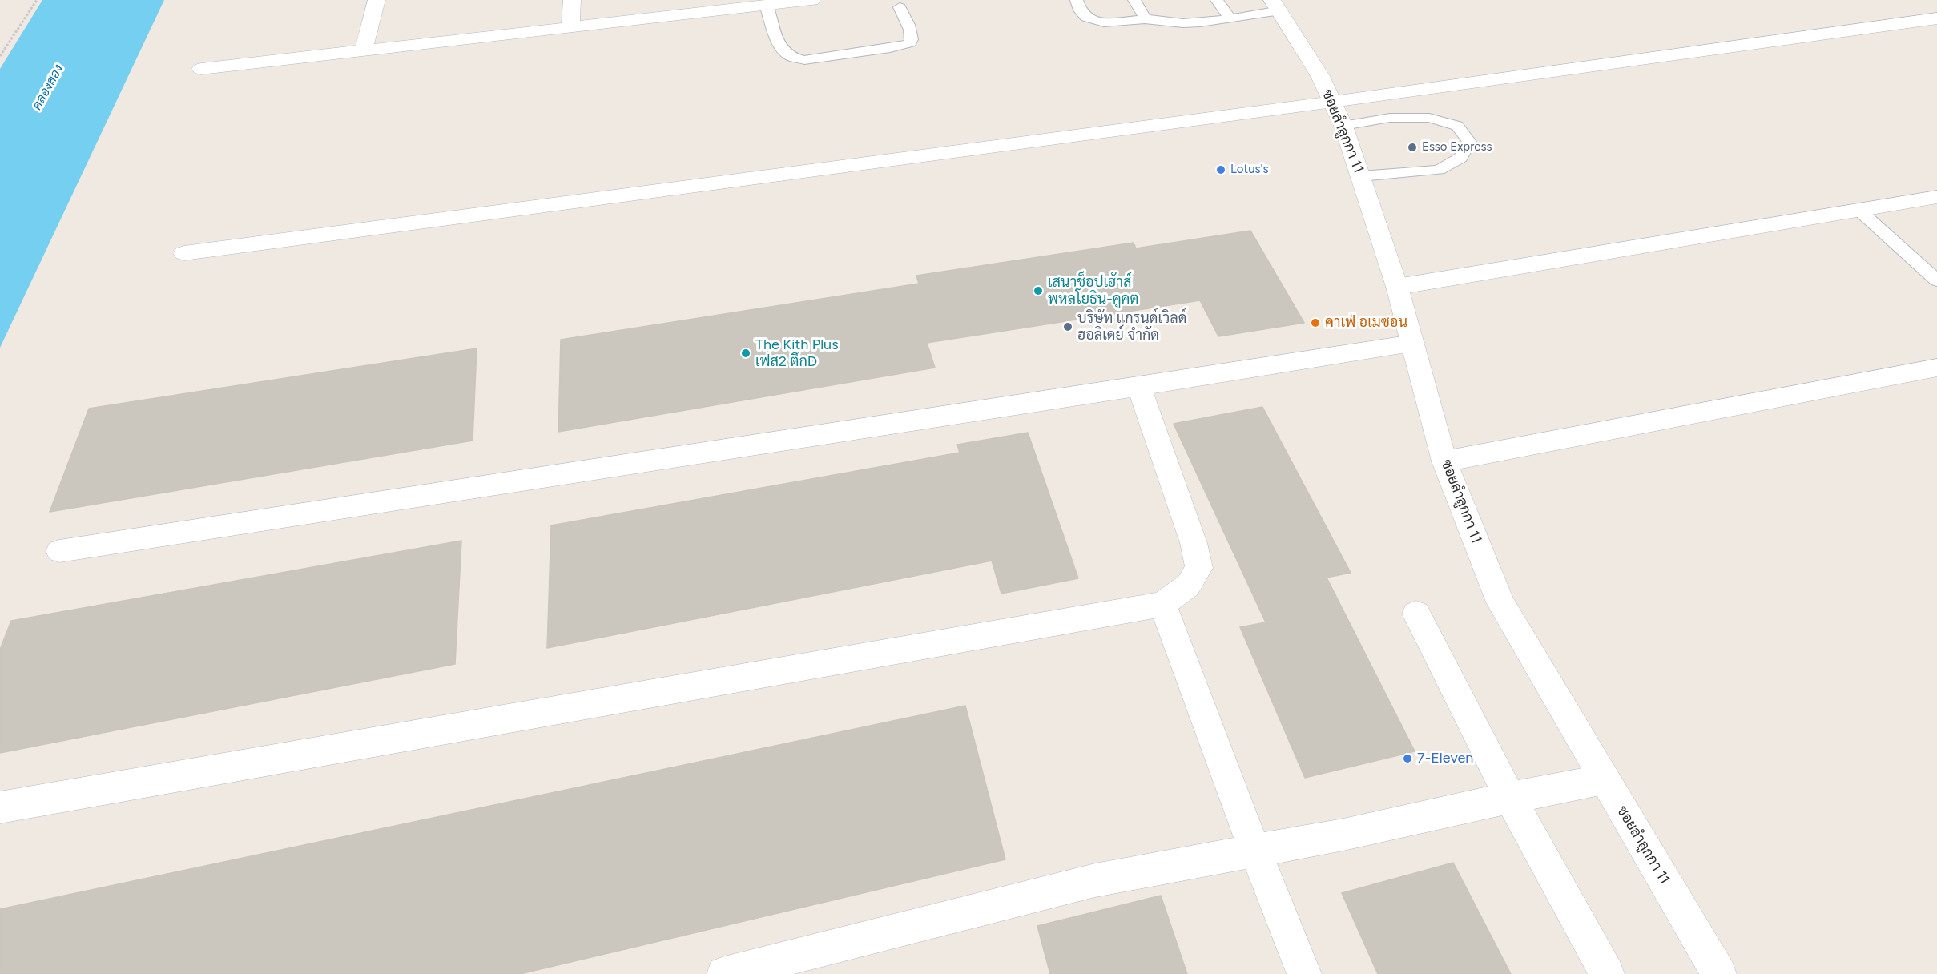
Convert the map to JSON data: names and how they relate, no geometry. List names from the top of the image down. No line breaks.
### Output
{"streets":{"street":["ซอยลำลูกกา 11"]},"water":["คลองสอง"],"places":["Esso Express","Lotus's","เสนาช็อปเฮ้าส์ พหลโยธิน-คูคต","คาเฟ่ อเมซอน","บริษัท แกรนด์เวิลด์ ฮอลิเดย์ จำกัด","The Kith Plus เฟส2 ตึกD","7-Eleven"]}
